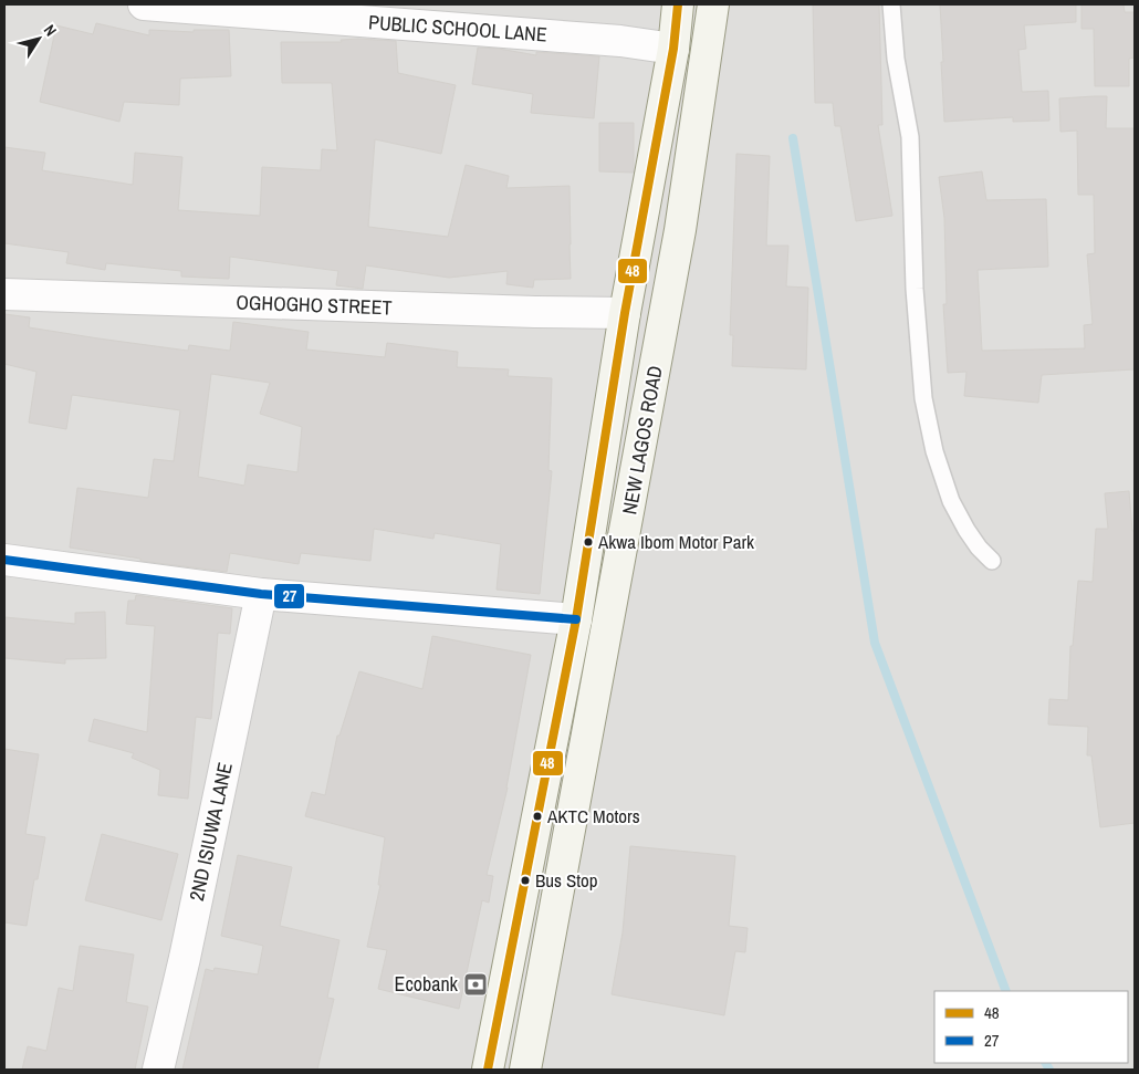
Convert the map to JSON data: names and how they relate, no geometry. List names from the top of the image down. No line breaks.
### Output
{"streets":{"main road":["NEW LAGOS ROAD"],"street":["PUBLIC SCHOOL LANE","OGHOGHO STREET","2ND ISIUWA LANE"]},"crossings":[["PUBLIC SCHOOL LANE","NEW LAGOS ROAD"],["OGHOGHO STREET","NEW LAGOS ROAD"]],"places":{"other":["Akwa Ibom Motor Park","AKTC Motors","Bus Stop"],"bank":["Ecobank"]},"lines":["transit line 48","transit line 27"],"legend":["48","27"],"north":"top right"}
